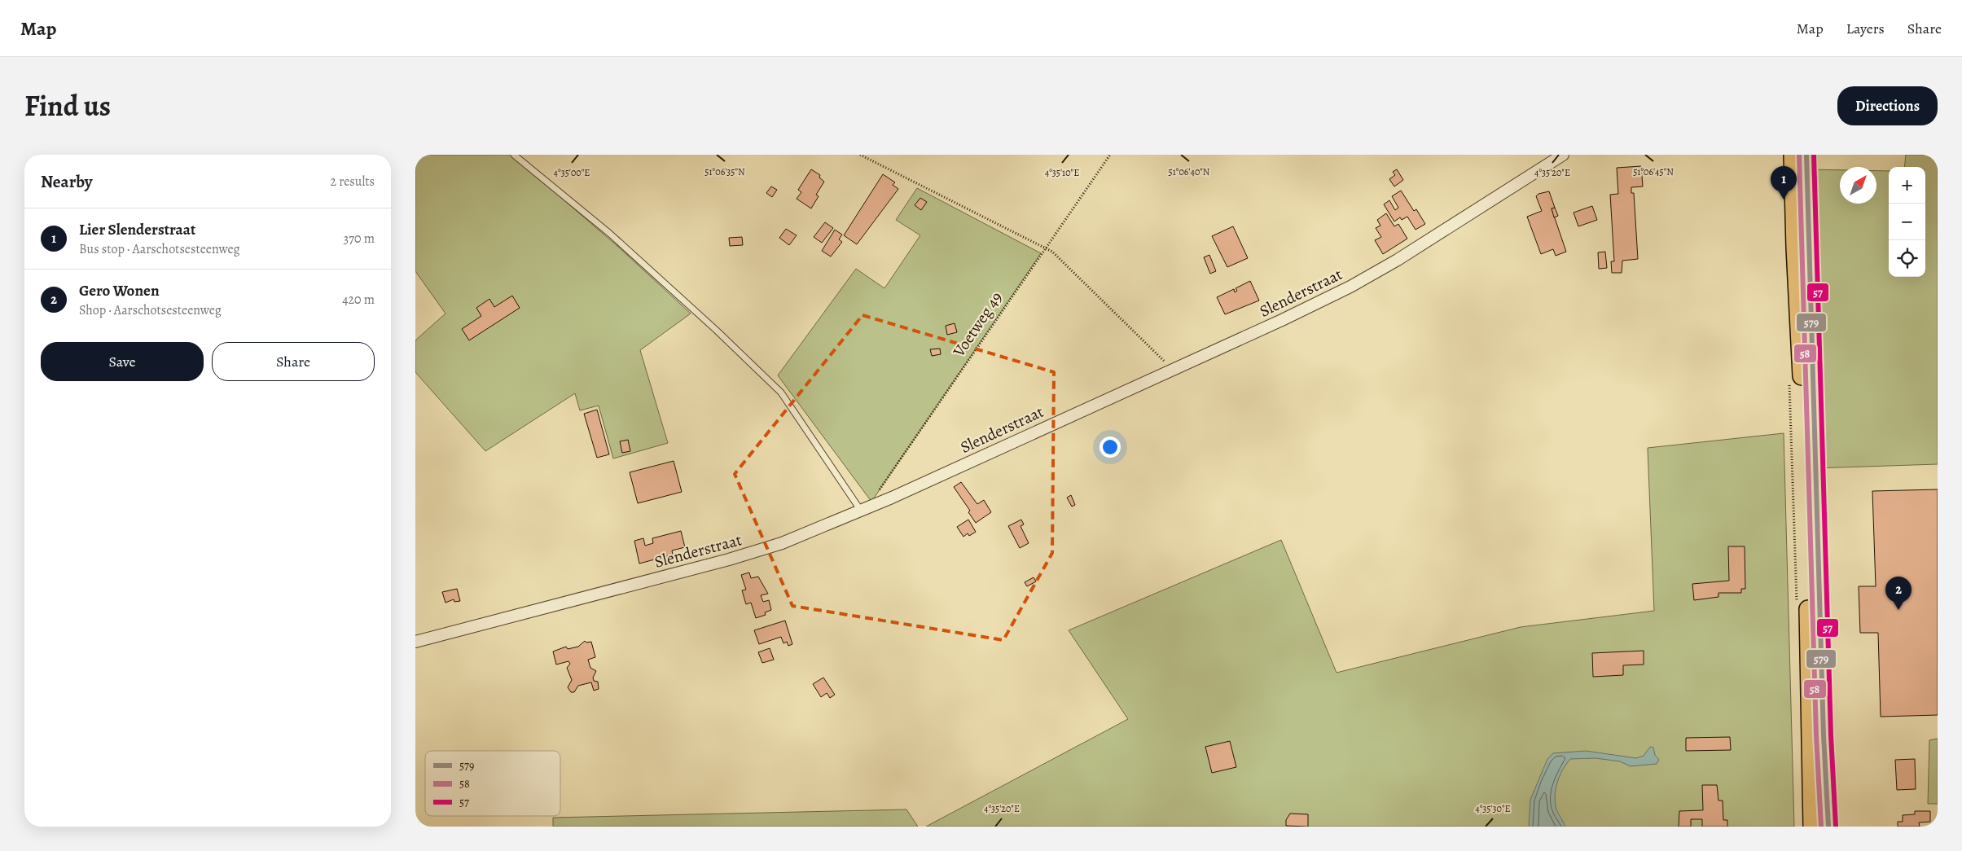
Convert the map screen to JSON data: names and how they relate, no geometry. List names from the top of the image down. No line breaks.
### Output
{"streets":{"street":["Slenderstraat"],"path":["Voetweg 49"]},"crossings":[["Slenderstraat","Voetweg 49"]],"lines":["transit line 579","transit line 58","transit line 57"],"legend":["579","58","57"],"north":"top right","page":{"header":"Map","nav":["Map","Layers","Share"],"title":"Find us","buttons":["Directions",["Save","Share"]],"heading":["Nearby","2 results"],"pins":["1","2"],"map_buttons":["+","−"],"list":[{"mark":"1","name":"Lier Slenderstraat","note":"Bus stop · Aarschotsesteenweg","value":"370 m"},{"mark":"2","name":"Gero Wonen","note":"Shop · Aarschotsesteenweg","value":"420 m"}]},"coordinates":["51°06'35\"N","51°06'40\"N","51°06'45\"N","4°35'00\"E","4°35'10\"E","4°35'20\"E","4°35'30\"E"]}
